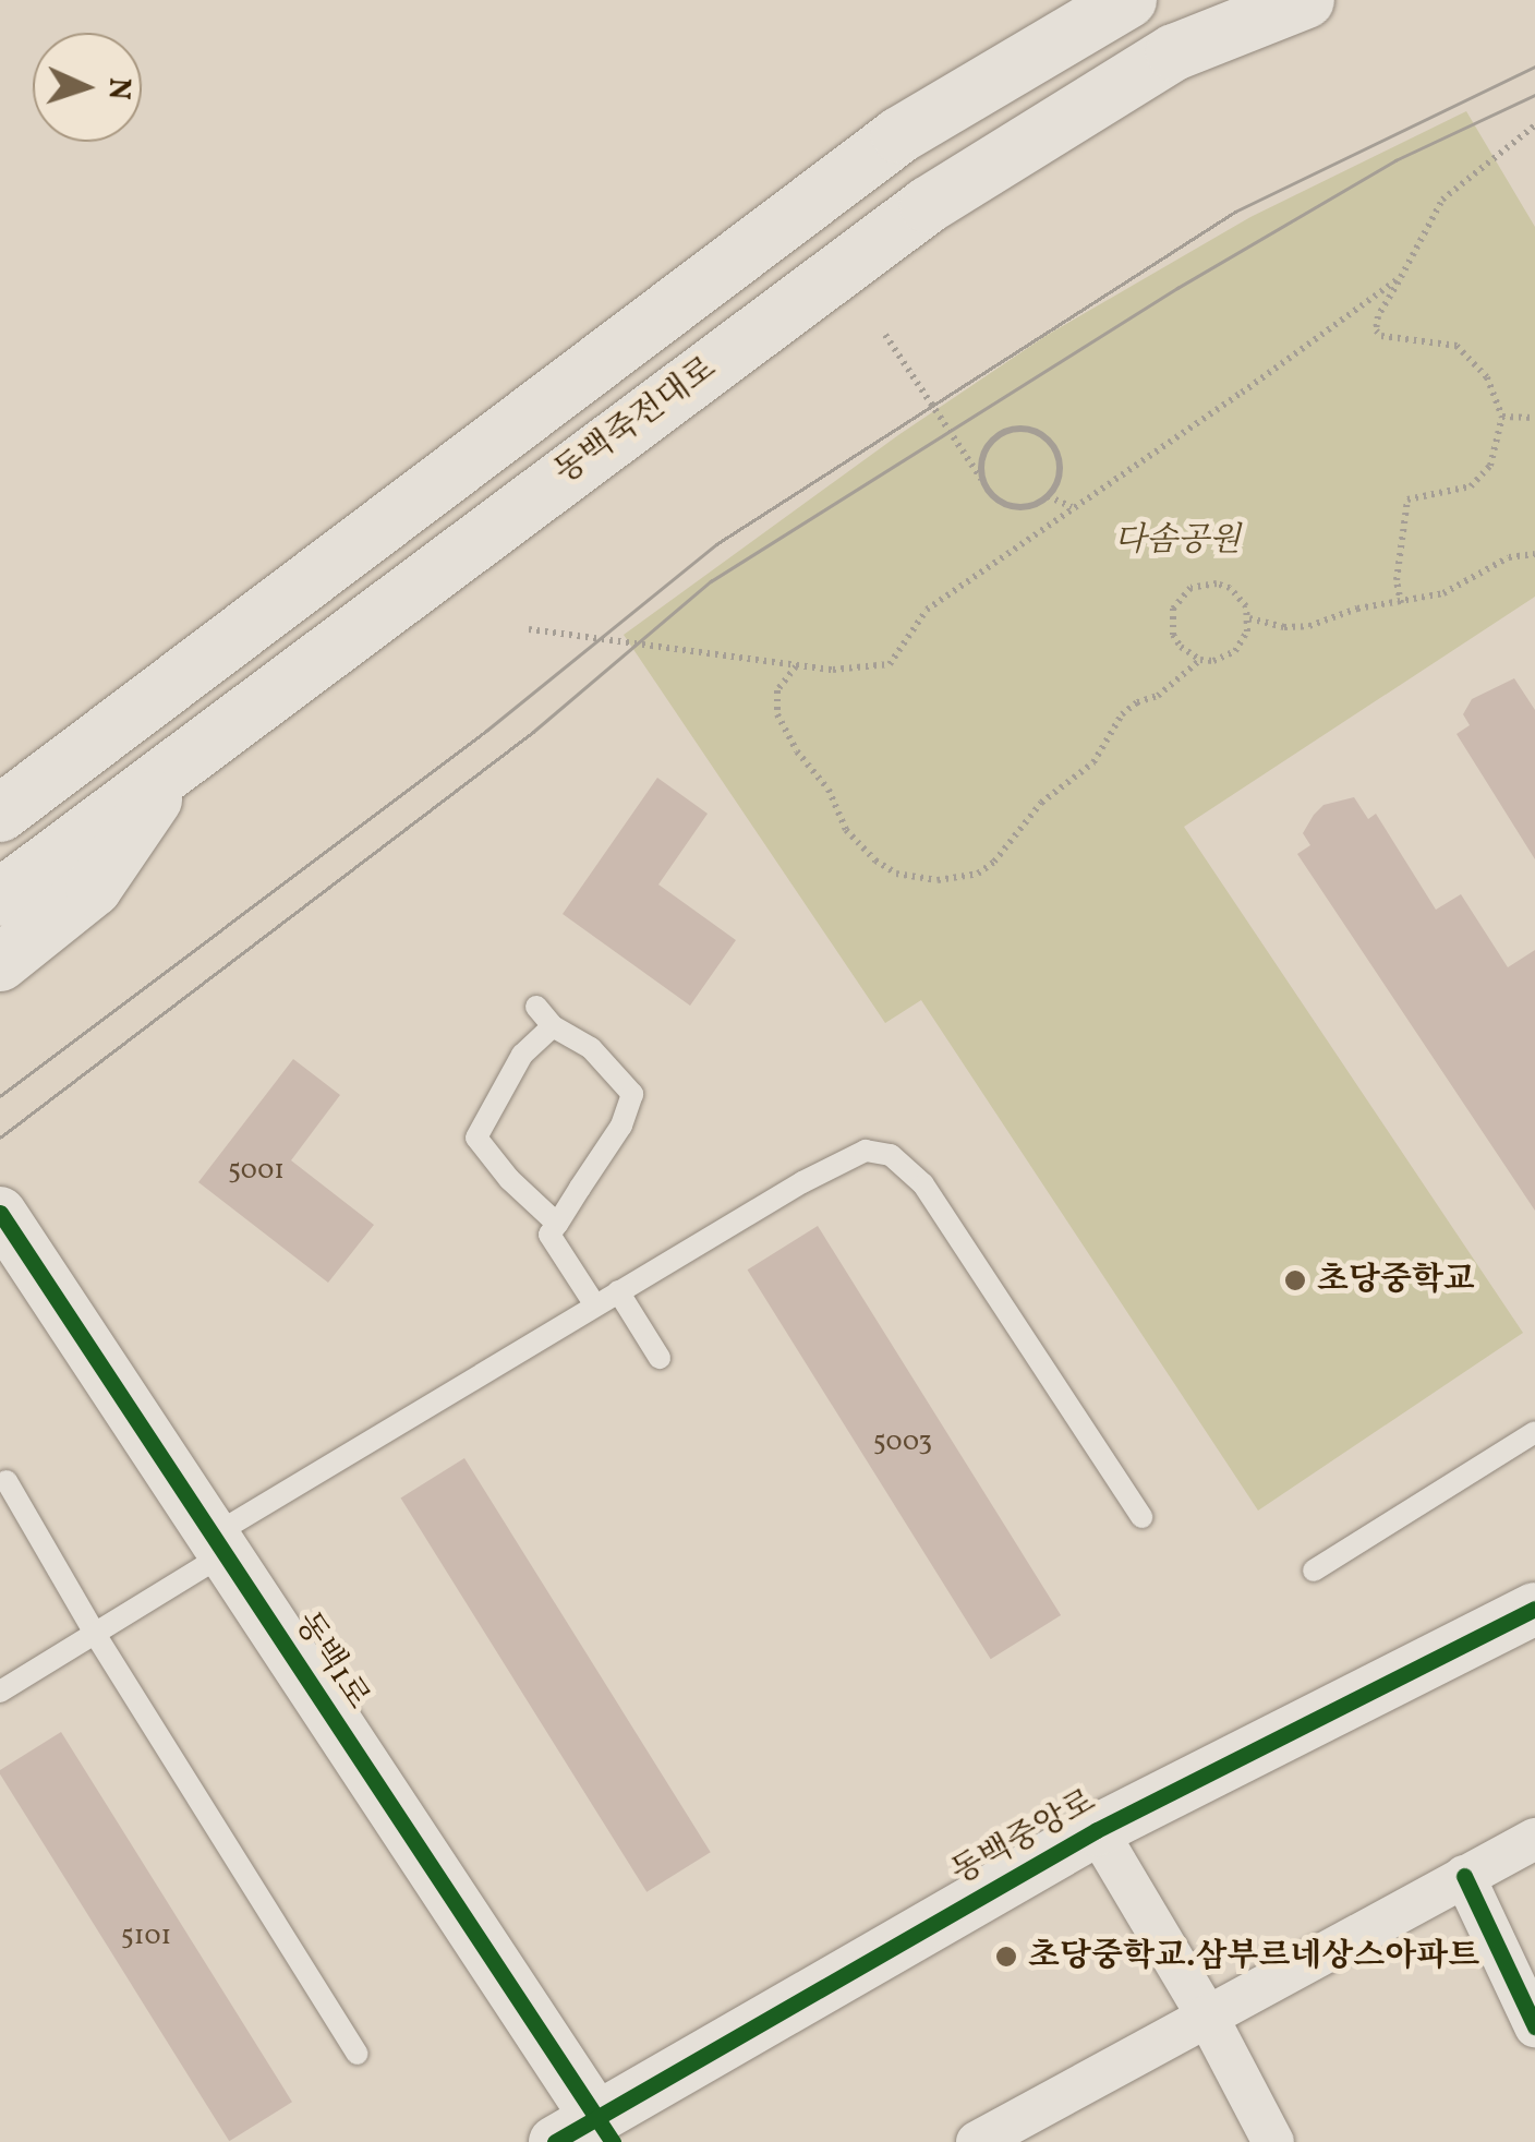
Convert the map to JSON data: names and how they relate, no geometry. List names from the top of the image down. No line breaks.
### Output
{"streets":{"main road":["동백죽전대로"],"street":["동백1로","동백중앙로"]},"crossings":[["동백1로","동백중앙로"]],"parks":["다솜공원"],"places":["초당중학교","초당중학교.삼부르네상스아파트"],"house_numbers":["5001","5003","5101"],"north":"right"}
